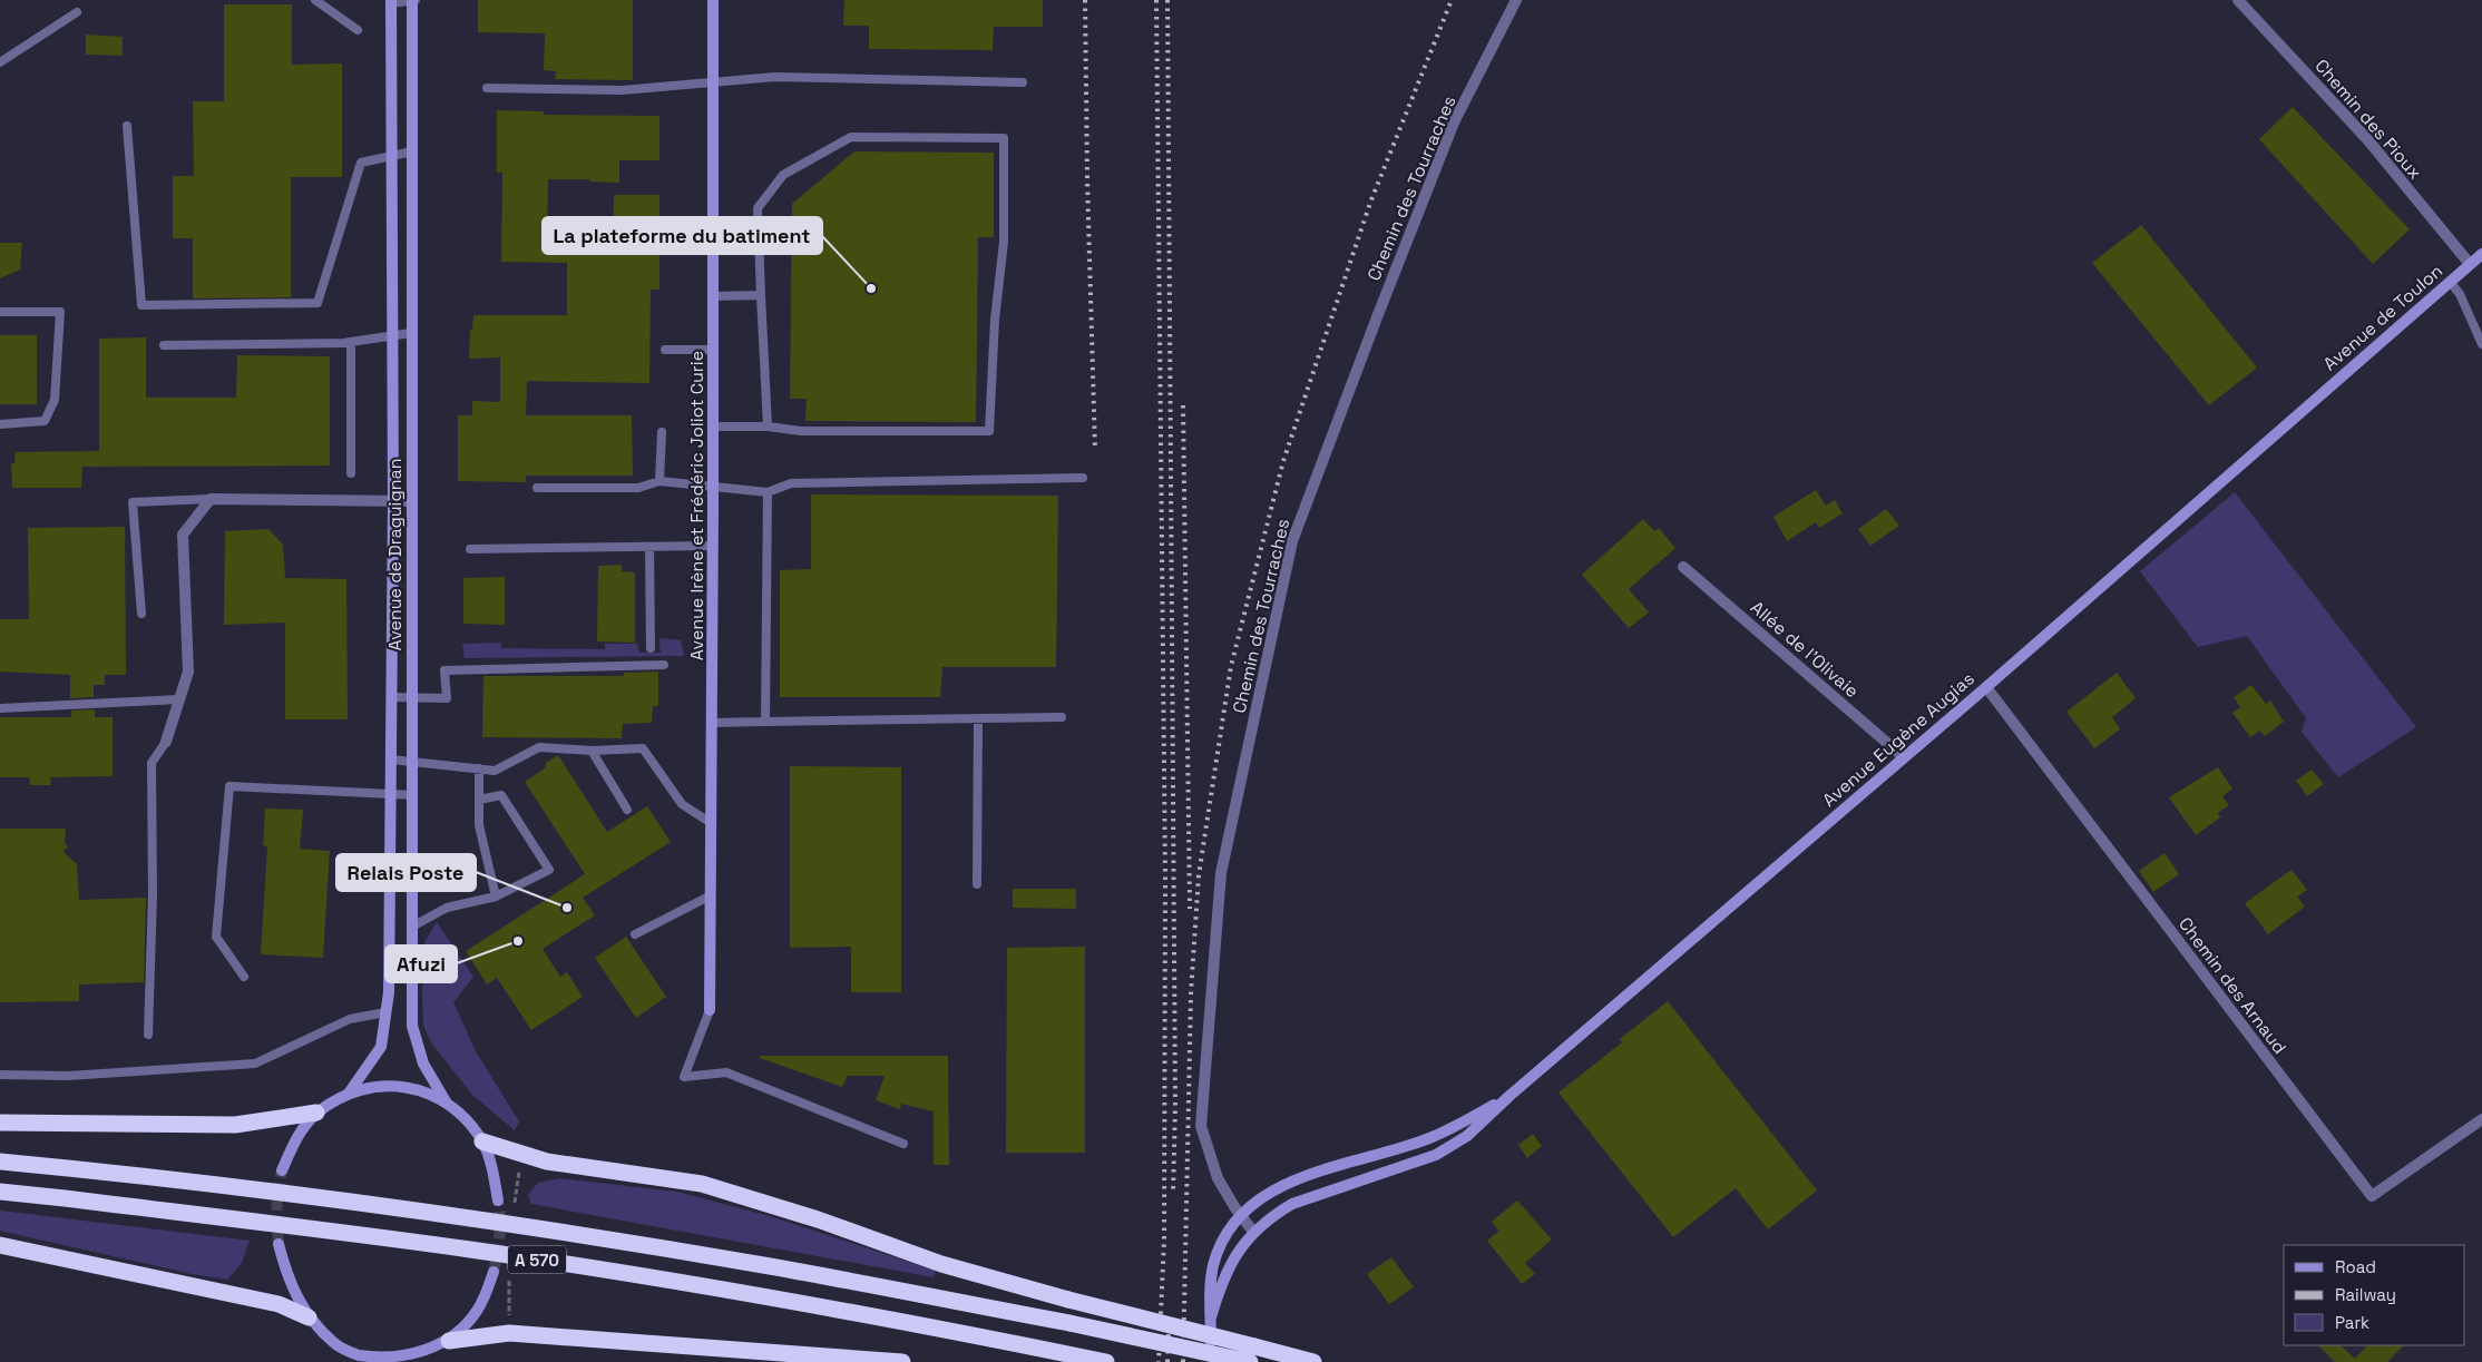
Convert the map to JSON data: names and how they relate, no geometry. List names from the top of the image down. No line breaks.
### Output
{"streets":{"highway":["A 570"],"main road":["Avenue de Toulon","Avenue Irène et Frédéric Joliot Curie","Avenue de Draguignan","Avenue Eugène Augias"],"street":["Chemin des Pioux","Chemin des Tourraches","Allée de l'Olivaie","Chemin des Arnaud"]},"crossings":[["Chemin des Pioux","Avenue de Toulon"],["Chemin des Tourraches","Avenue Eugène Augias"],["Avenue de Toulon","Avenue Eugène Augias"],["Allée de l'Olivaie","Avenue Eugène Augias"],["Avenue Eugène Augias","Chemin des Arnaud"]],"places":["La plateforme du batiment","Relais Poste","Afuzi"],"legend":["Road","Railway","Park"]}
